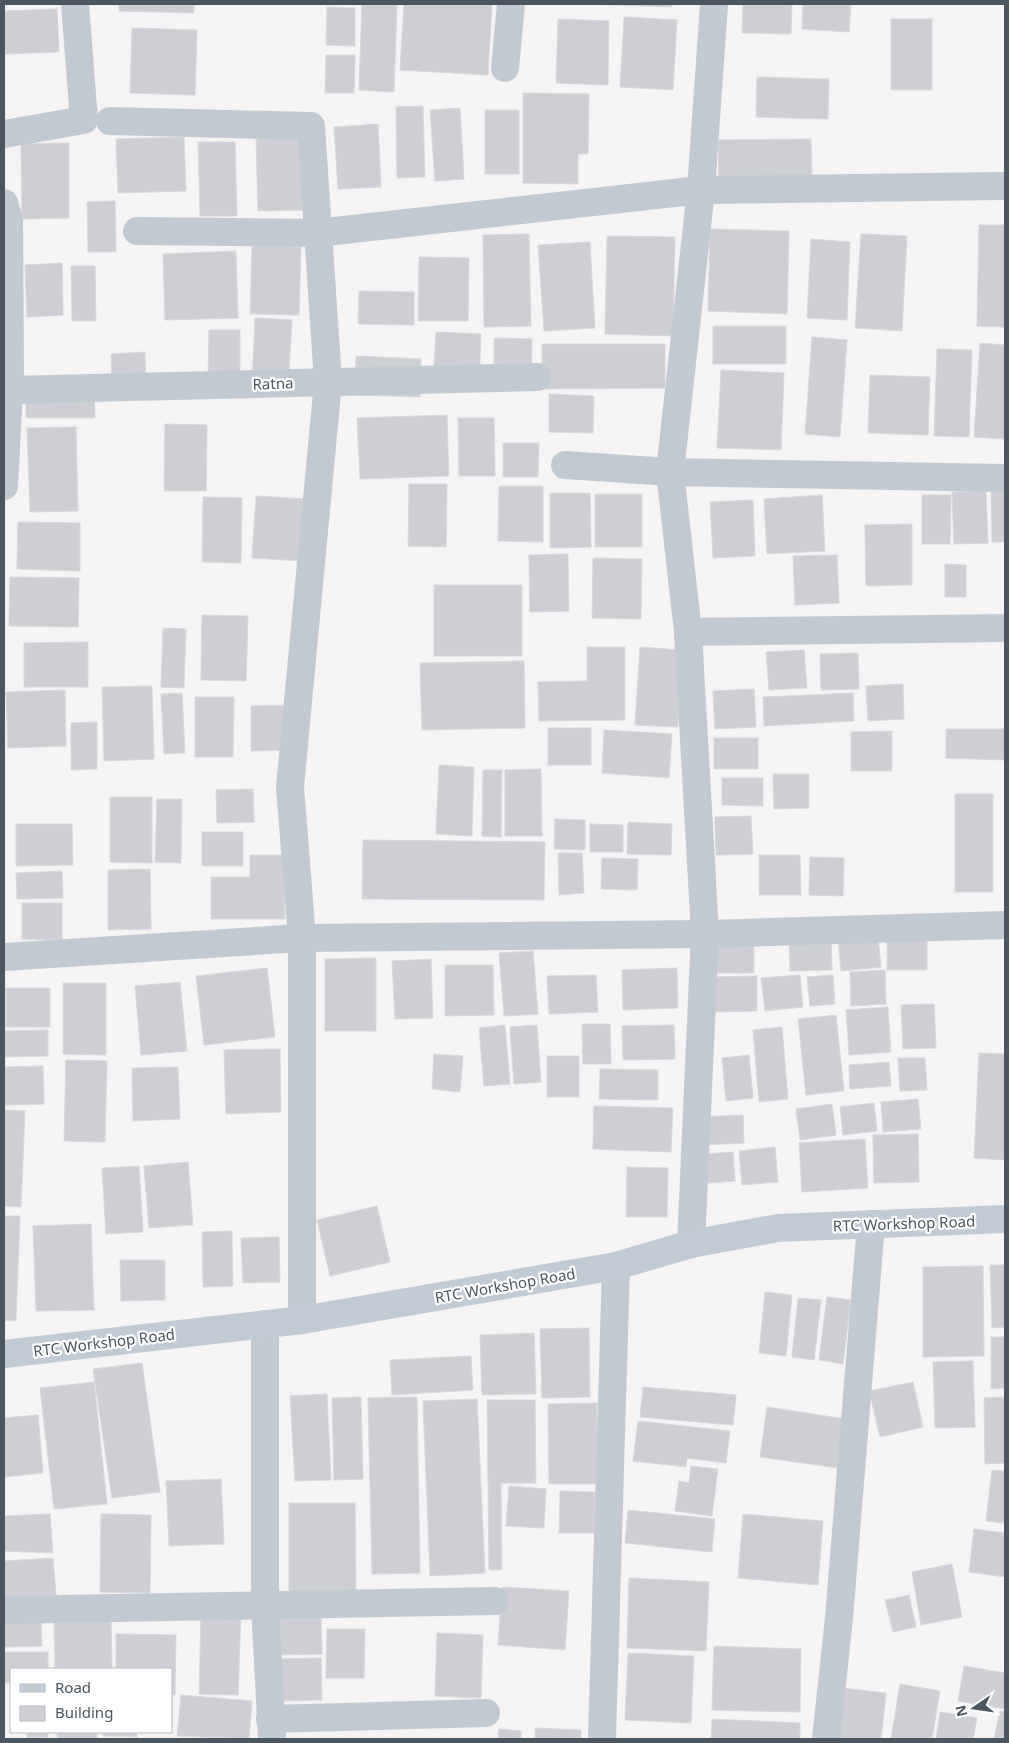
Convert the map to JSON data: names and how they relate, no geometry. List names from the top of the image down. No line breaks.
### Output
{"streets":{"street":["Ratna","RTC Workshop Road"]},"legend":["Road","Building"],"north":"left"}
